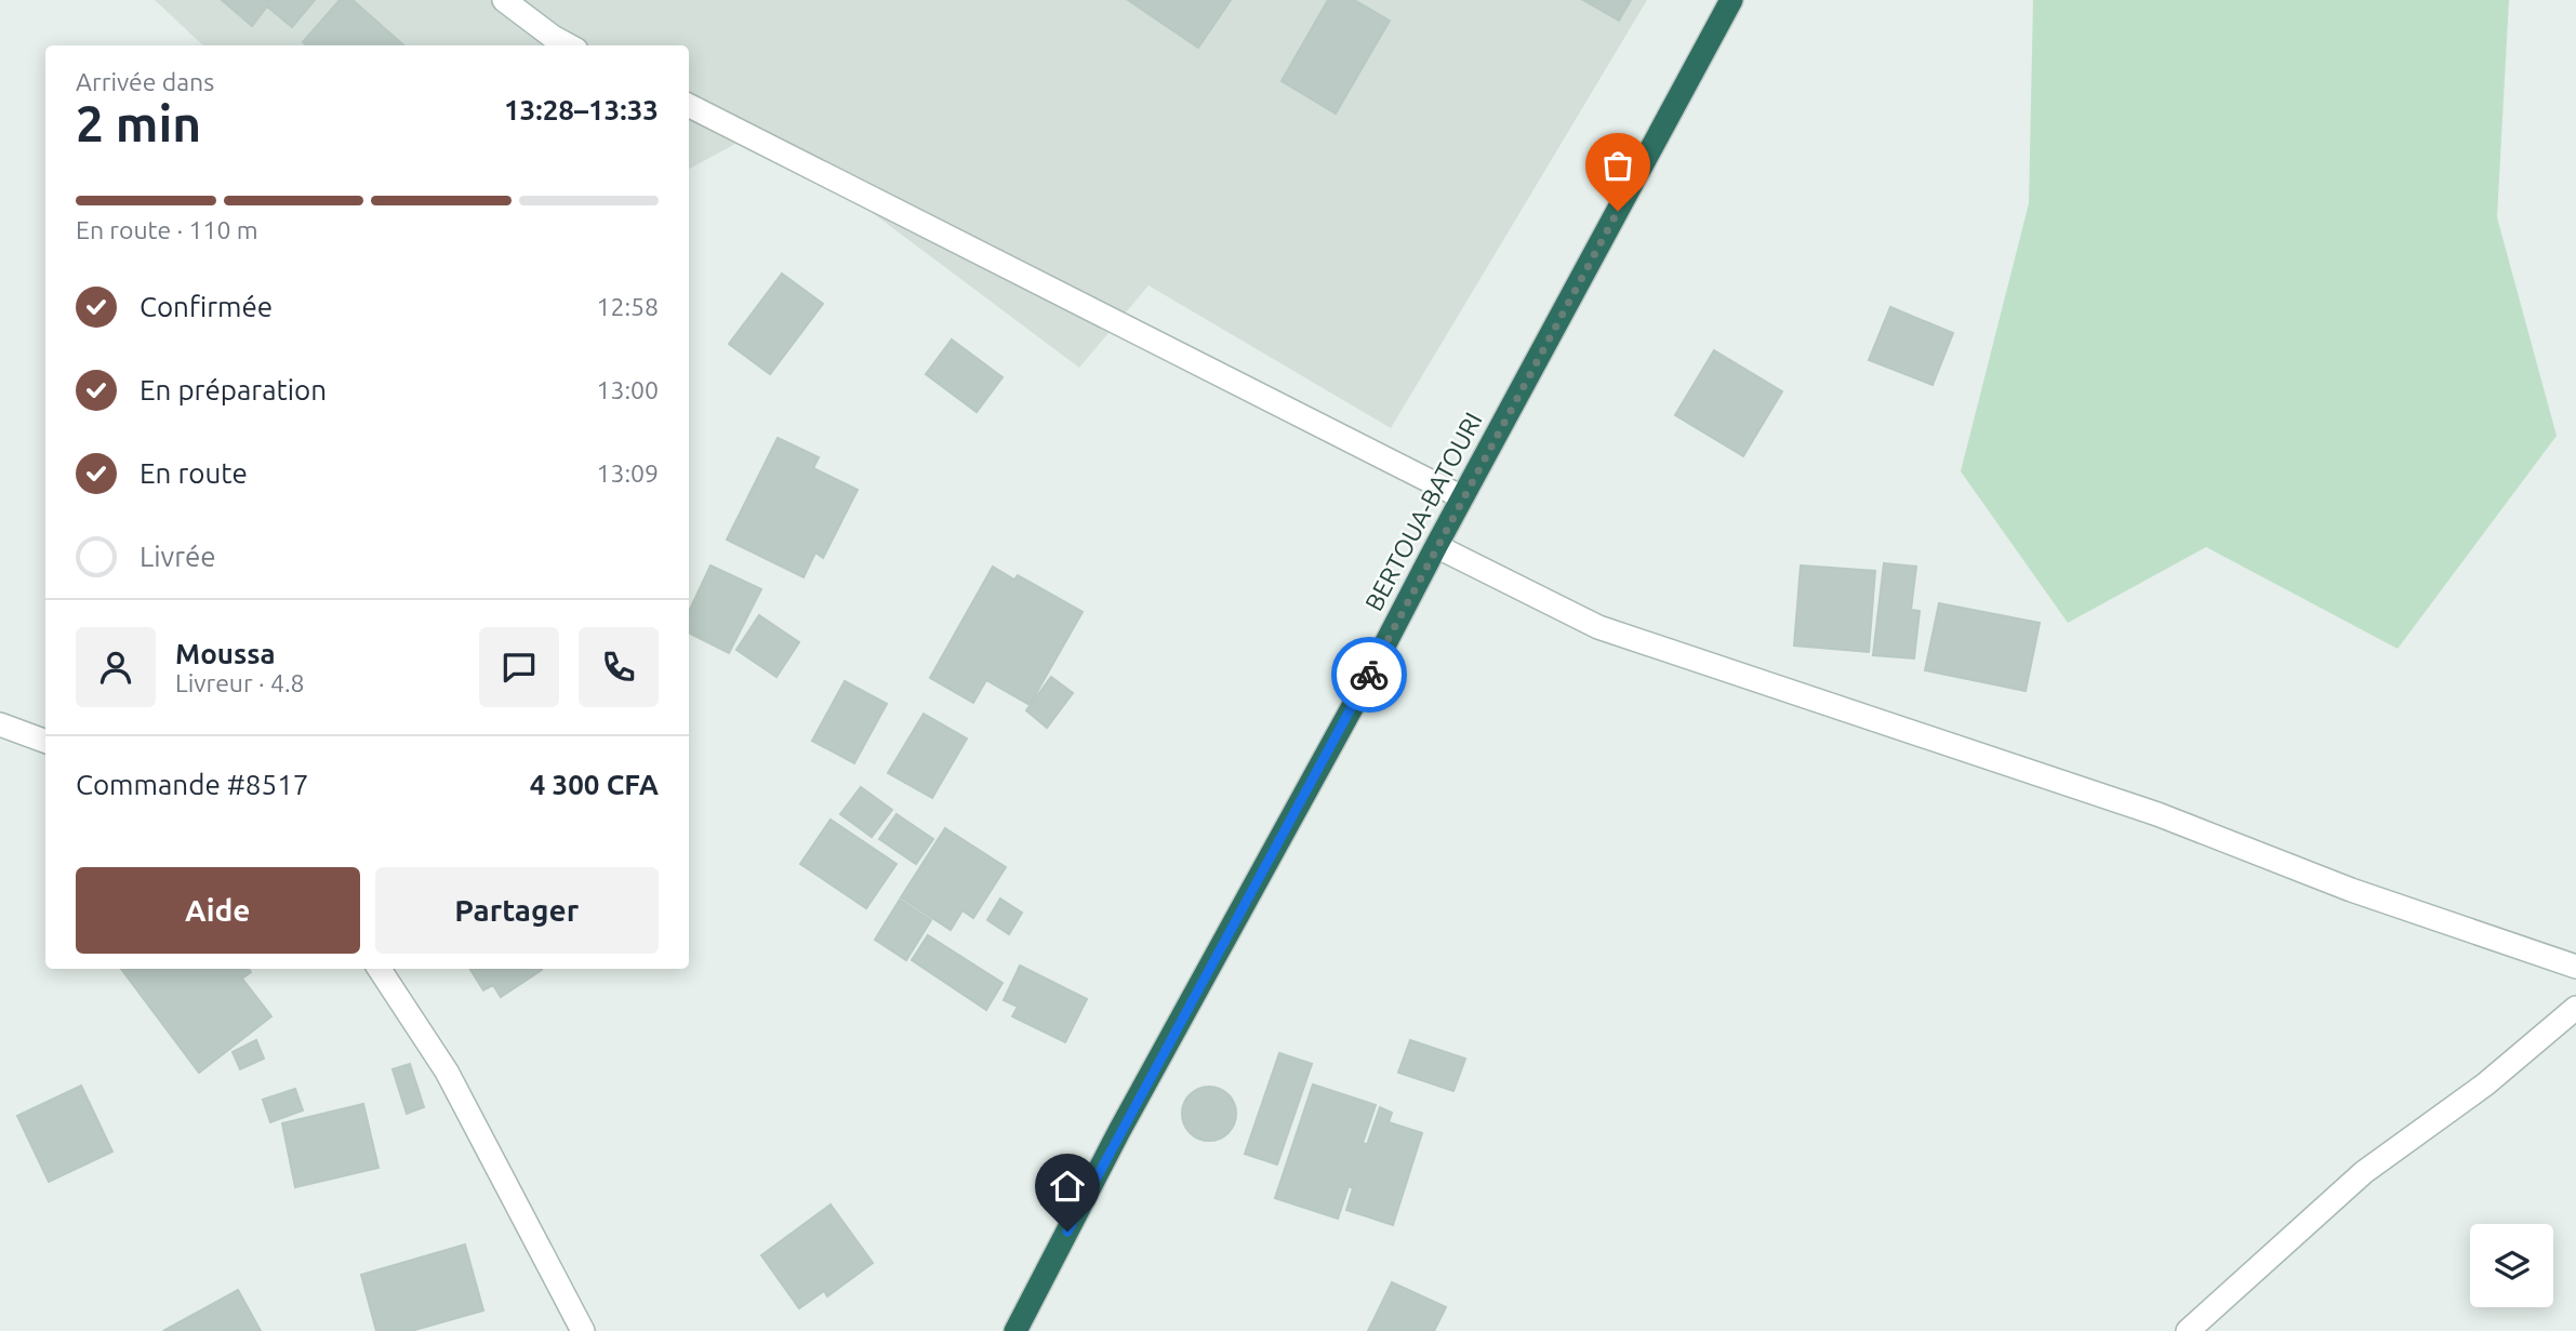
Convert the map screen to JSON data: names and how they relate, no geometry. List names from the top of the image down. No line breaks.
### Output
{"streets":{"highway":["BERTOUA-BATOURI"]},"page":{"heading":["2 min","Arrivée dans","13:28–13:33"],"panel":["Moussa","Livreur · 4.8","Commande #8517","4 300 CFA"],"bar":"En route · 110 m","list":[["Confirmée","12:58"],["En préparation","13:00"],["En route","13:09"],"Livrée"],"buttons":["Aide","Partager"]}}
